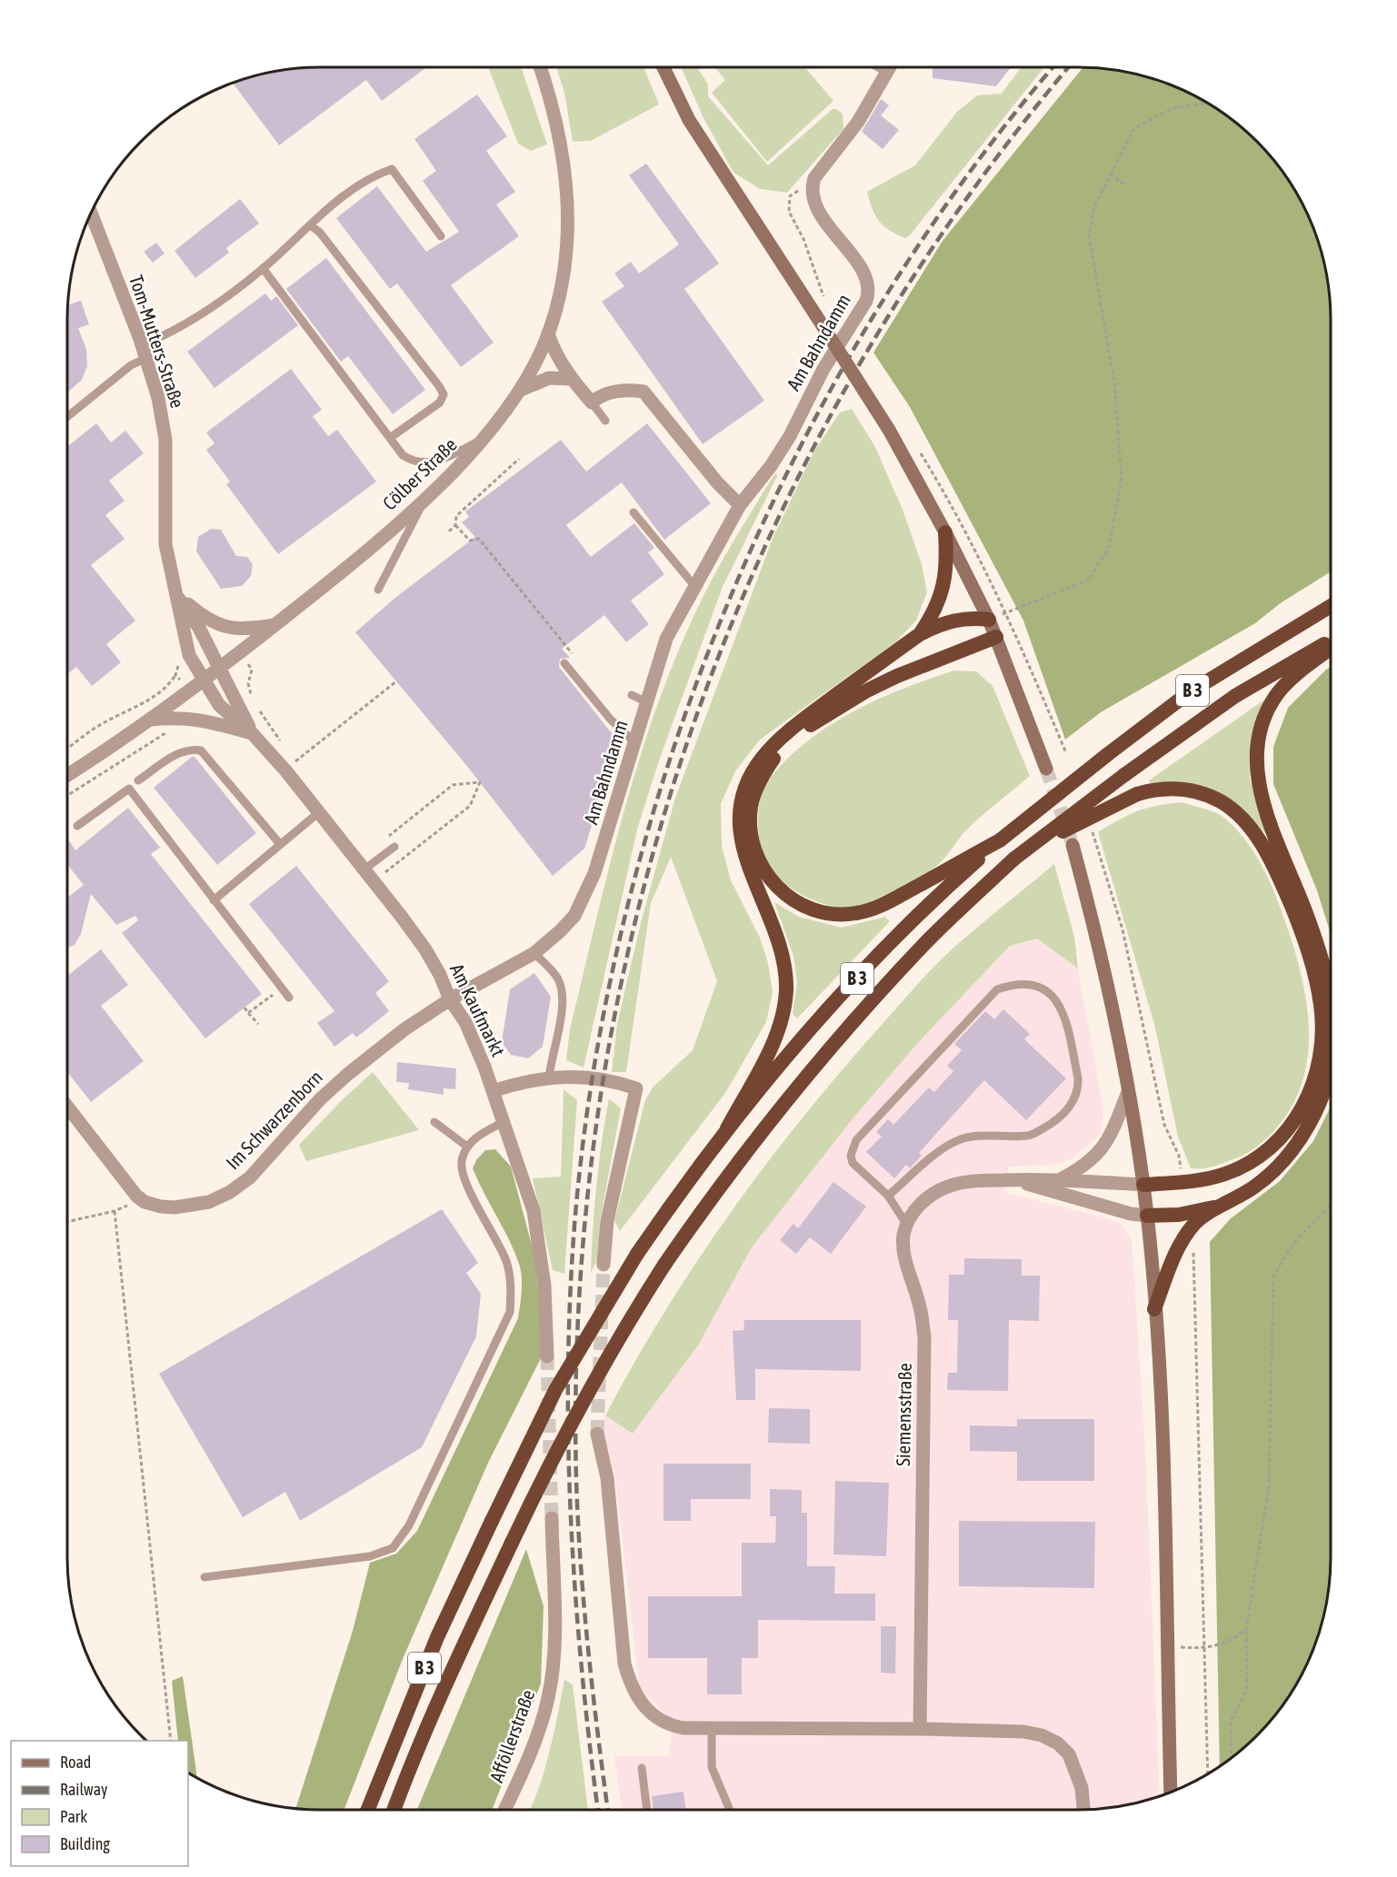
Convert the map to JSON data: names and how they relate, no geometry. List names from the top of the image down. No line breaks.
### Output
{"streets":{"highway":["B 3"],"street":["Tom-Mutters-Straße","Am Bahndamm","Cölber Straße","Am Kaufmarkt","Im Schwarzenborn","Siemensstraße","Afföllerstraße"]},"crossings":[["Tom-Mutters-Straße","Cölber Straße"],["Tom-Mutters-Straße","Am Kaufmarkt"],["Am Bahndamm","Am Kaufmarkt"],["Am Bahndamm","Im Schwarzenborn"],["Cölber Straße","Am Kaufmarkt"],["Am Kaufmarkt","Im Schwarzenborn"]],"legend":["Road","Railway","Park","Building"]}
